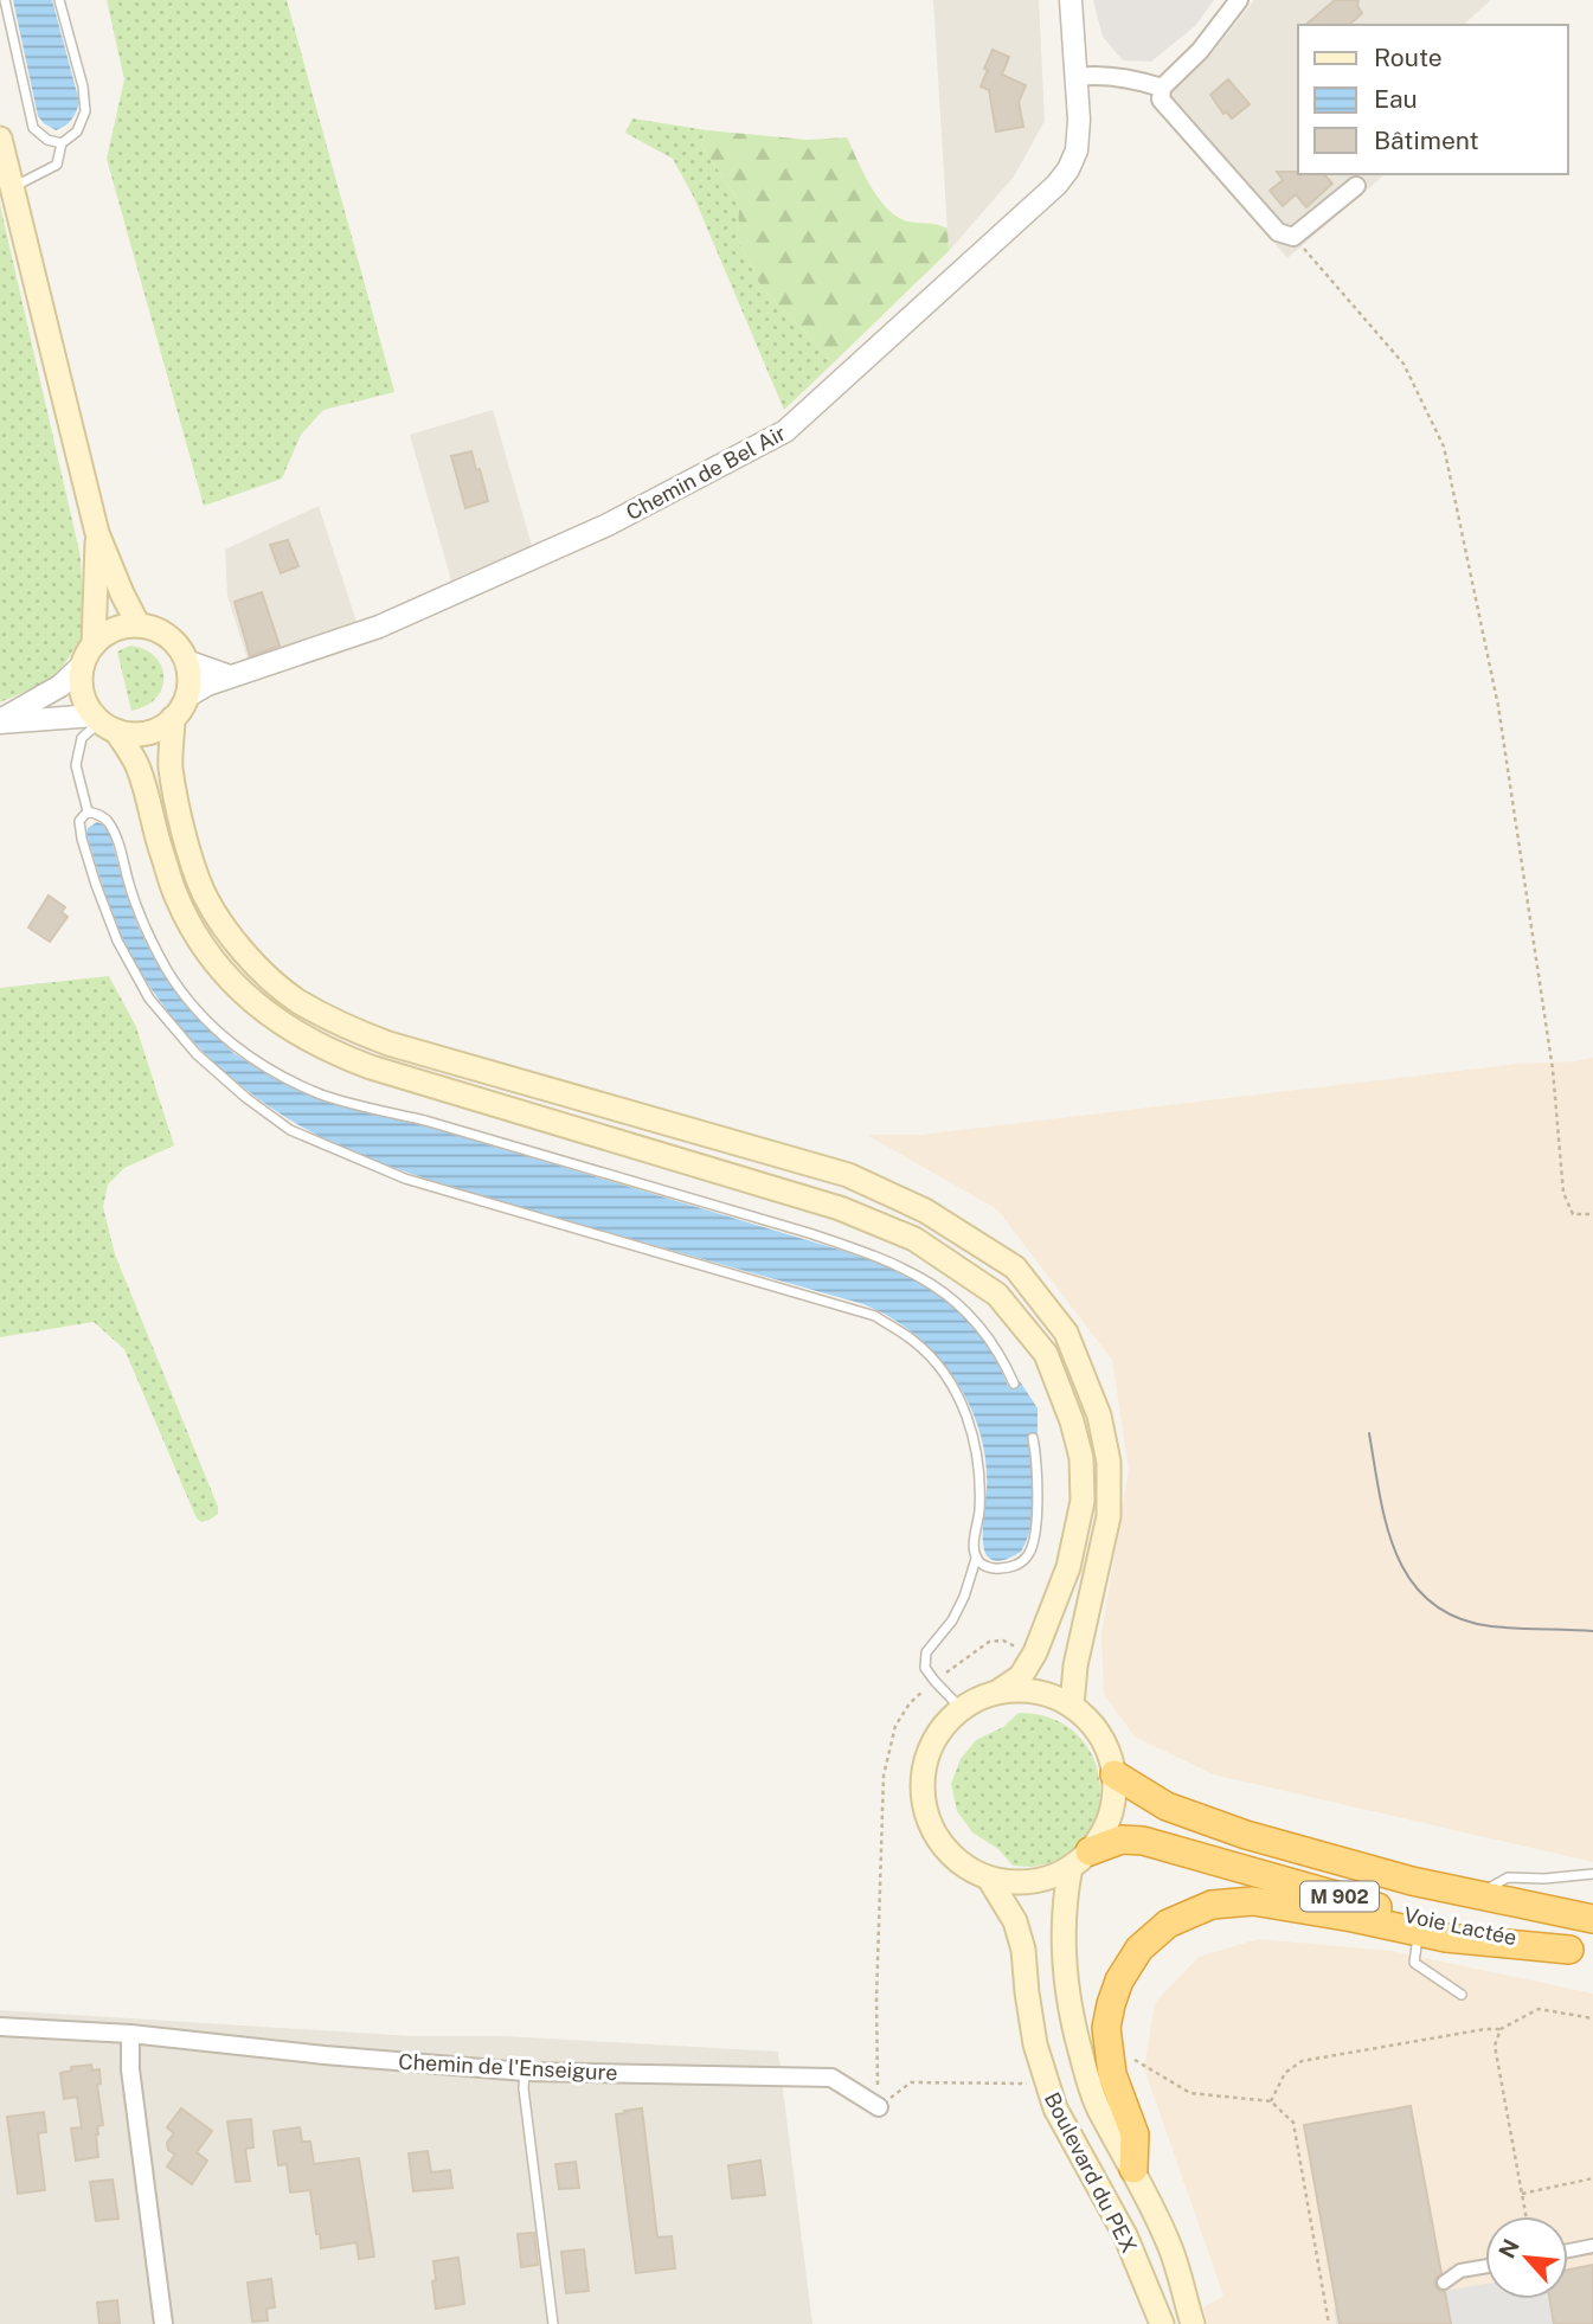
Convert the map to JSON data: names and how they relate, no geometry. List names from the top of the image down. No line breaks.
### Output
{"streets":{"highway":["M 902","Voie Lactée"],"main road":["Boulevard du PEX"],"street":["Chemin de Bel Air","Chemin de l'Enseigure"]},"crossings":[["Voie Lactée","Boulevard du PEX"]],"legend":["Route","Eau","Bâtiment"],"north":"top left"}
